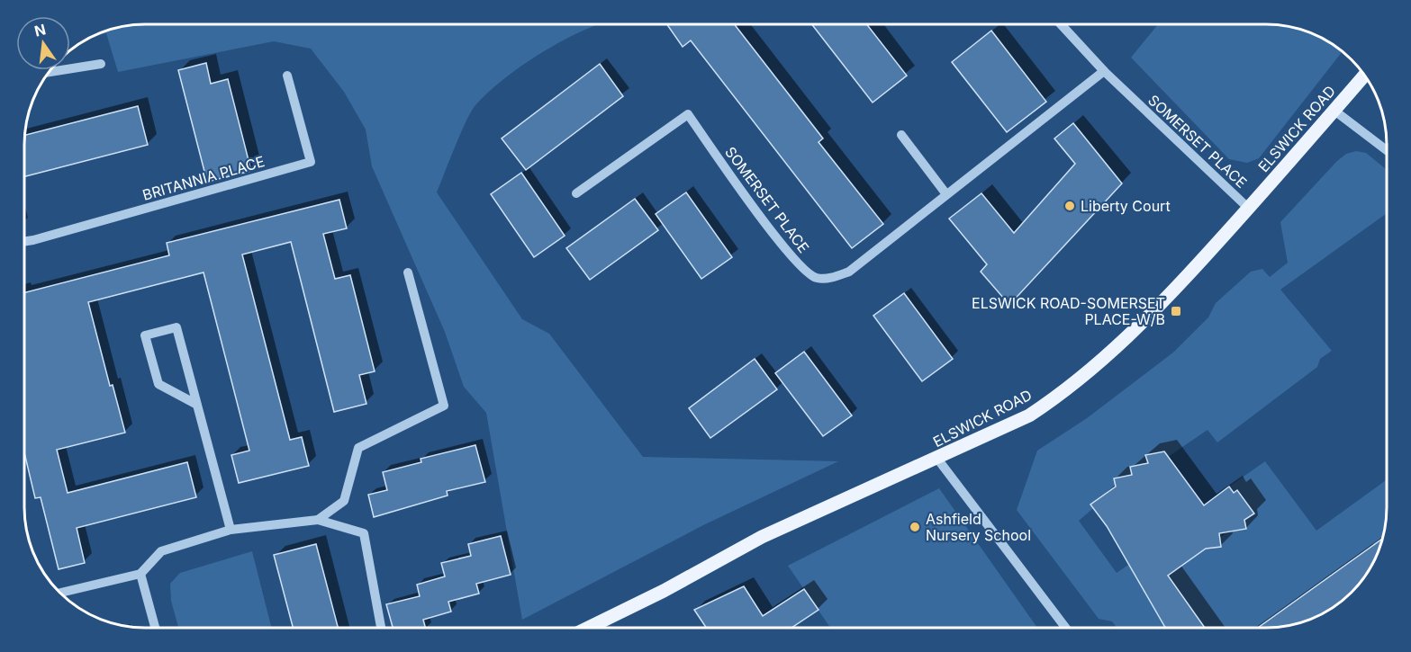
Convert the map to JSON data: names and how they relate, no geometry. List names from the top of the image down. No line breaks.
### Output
{"streets":{"main road":["ELSWICK ROAD"],"street":["SOMERSET PLACE","BRITANNIA PLACE"]},"crossings":[["ELSWICK ROAD","SOMERSET PLACE"]],"places":{"other":["Liberty Court","Ashfield Nursery School"],"transit":["ELSWICK ROAD-SOMERSET PLACE-W/B"]},"north":"top"}
